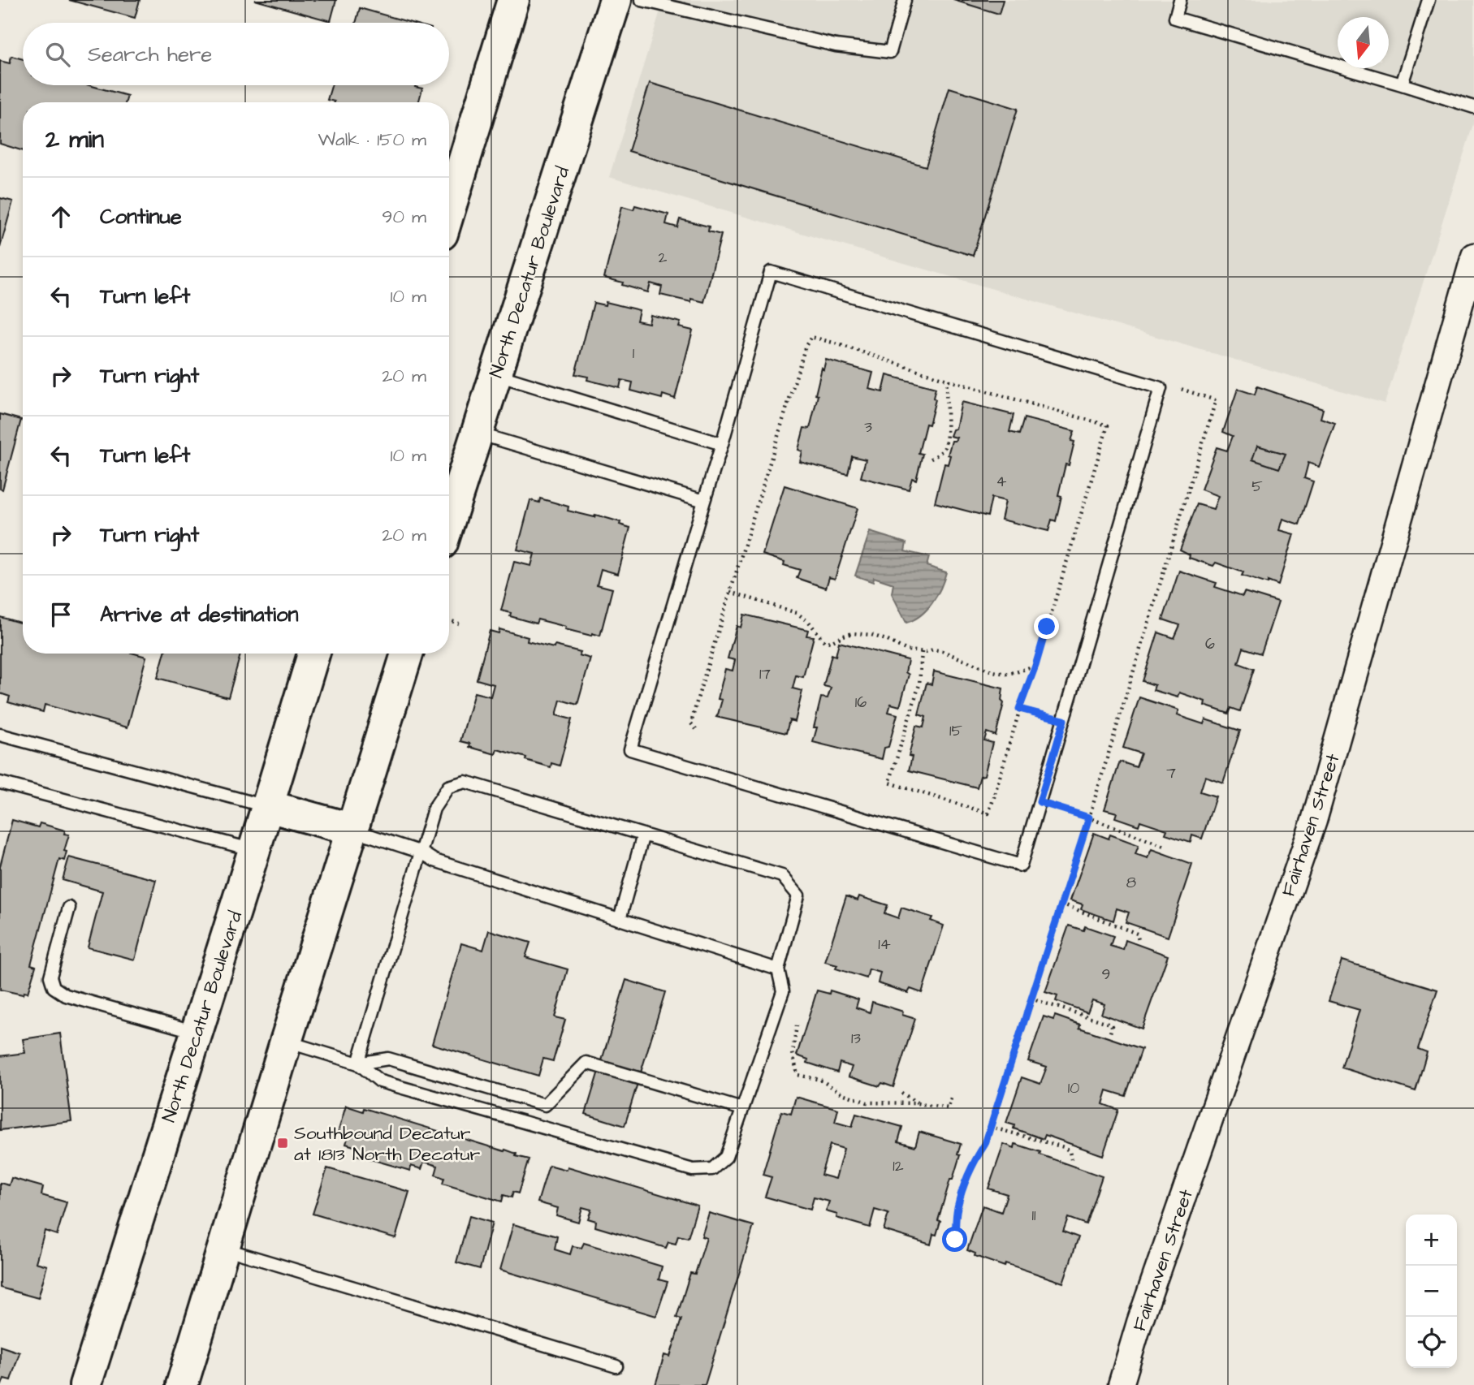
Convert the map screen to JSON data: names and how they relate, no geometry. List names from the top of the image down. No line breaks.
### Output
{"streets":{"main road":["North Decatur Boulevard"],"street":["Fairhaven Street"]},"places":{"transit":["Southbound Decatur at 1813 North Decatur"]},"house_numbers":["2","1","3","4","5","6","17","16","15","7","8","14","9","13","10","12","11"],"north":"bottom","page":{"search":"Search here","heading":["2 min","Walk · 150 m"],"list":[["Continue","90 m"],["Turn left","10 m"],["Turn right","20 m"],["Turn left","10 m"],["Turn right","20 m"],"Arrive at destination"],"map_buttons":["+","−"]}}
